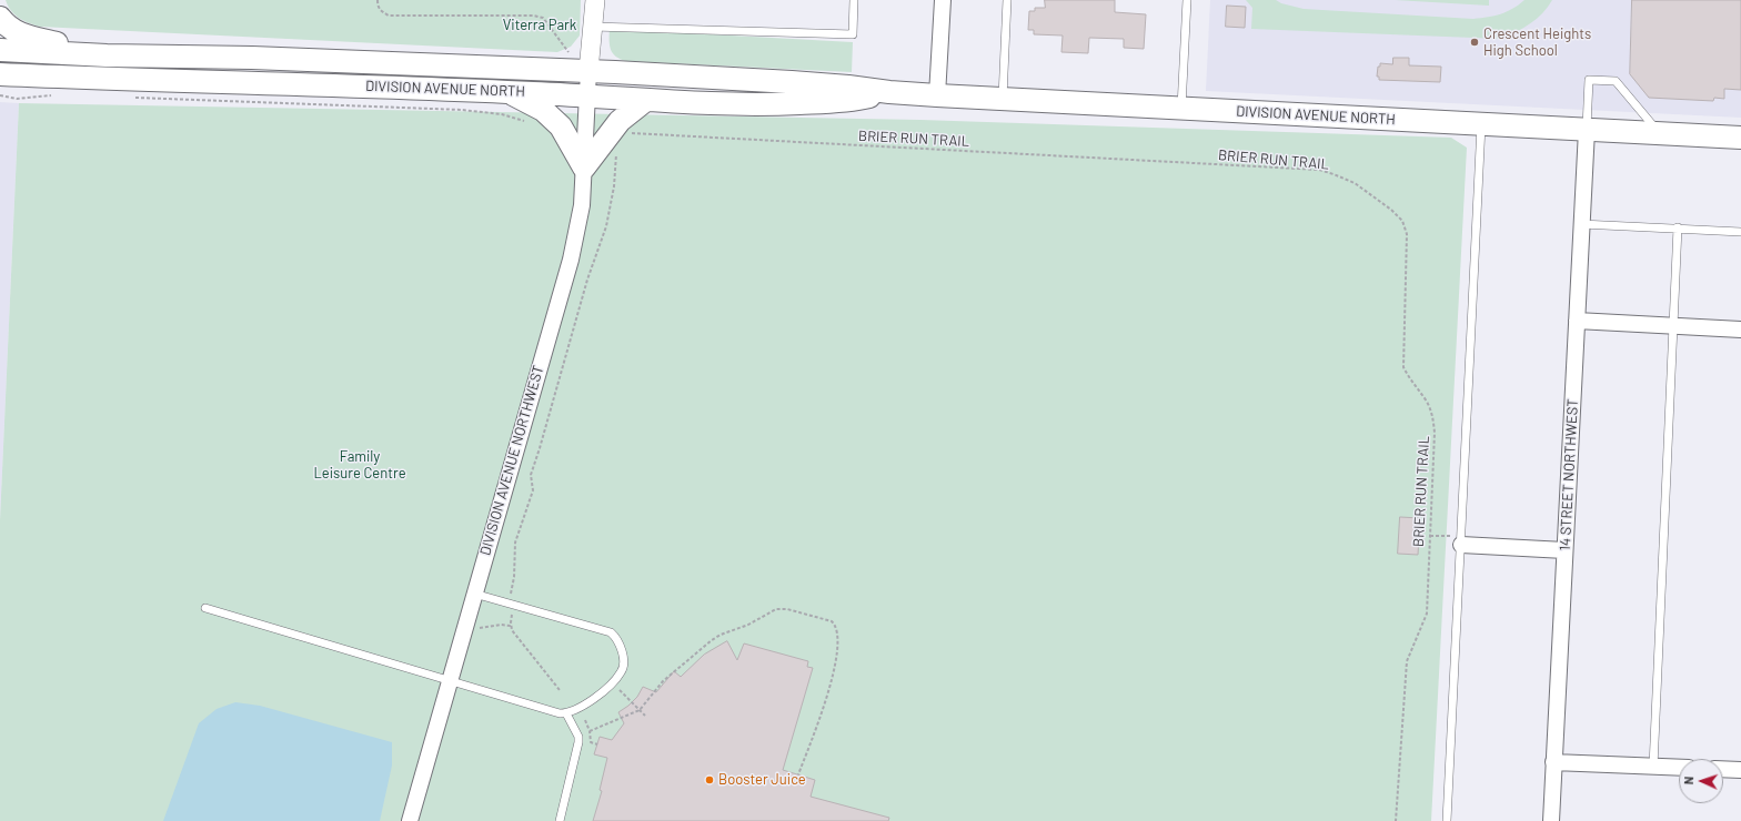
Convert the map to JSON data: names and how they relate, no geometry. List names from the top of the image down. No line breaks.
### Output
{"streets":{"main road":["DIVISION AVENUE NORTH"],"street":["DIVISION AVENUE NORTHWEST","14 STREET NORTHWEST"],"path":["BRIER RUN TRAIL"]},"crossings":[["DIVISION AVENUE NORTH","DIVISION AVENUE NORTHWEST"],["DIVISION AVENUE NORTH","14 STREET NORTHWEST"]],"parks":["Viterra Park","Family Leisure Centre"],"places":["Crescent Heights High School","Booster Juice"],"north":"left"}
